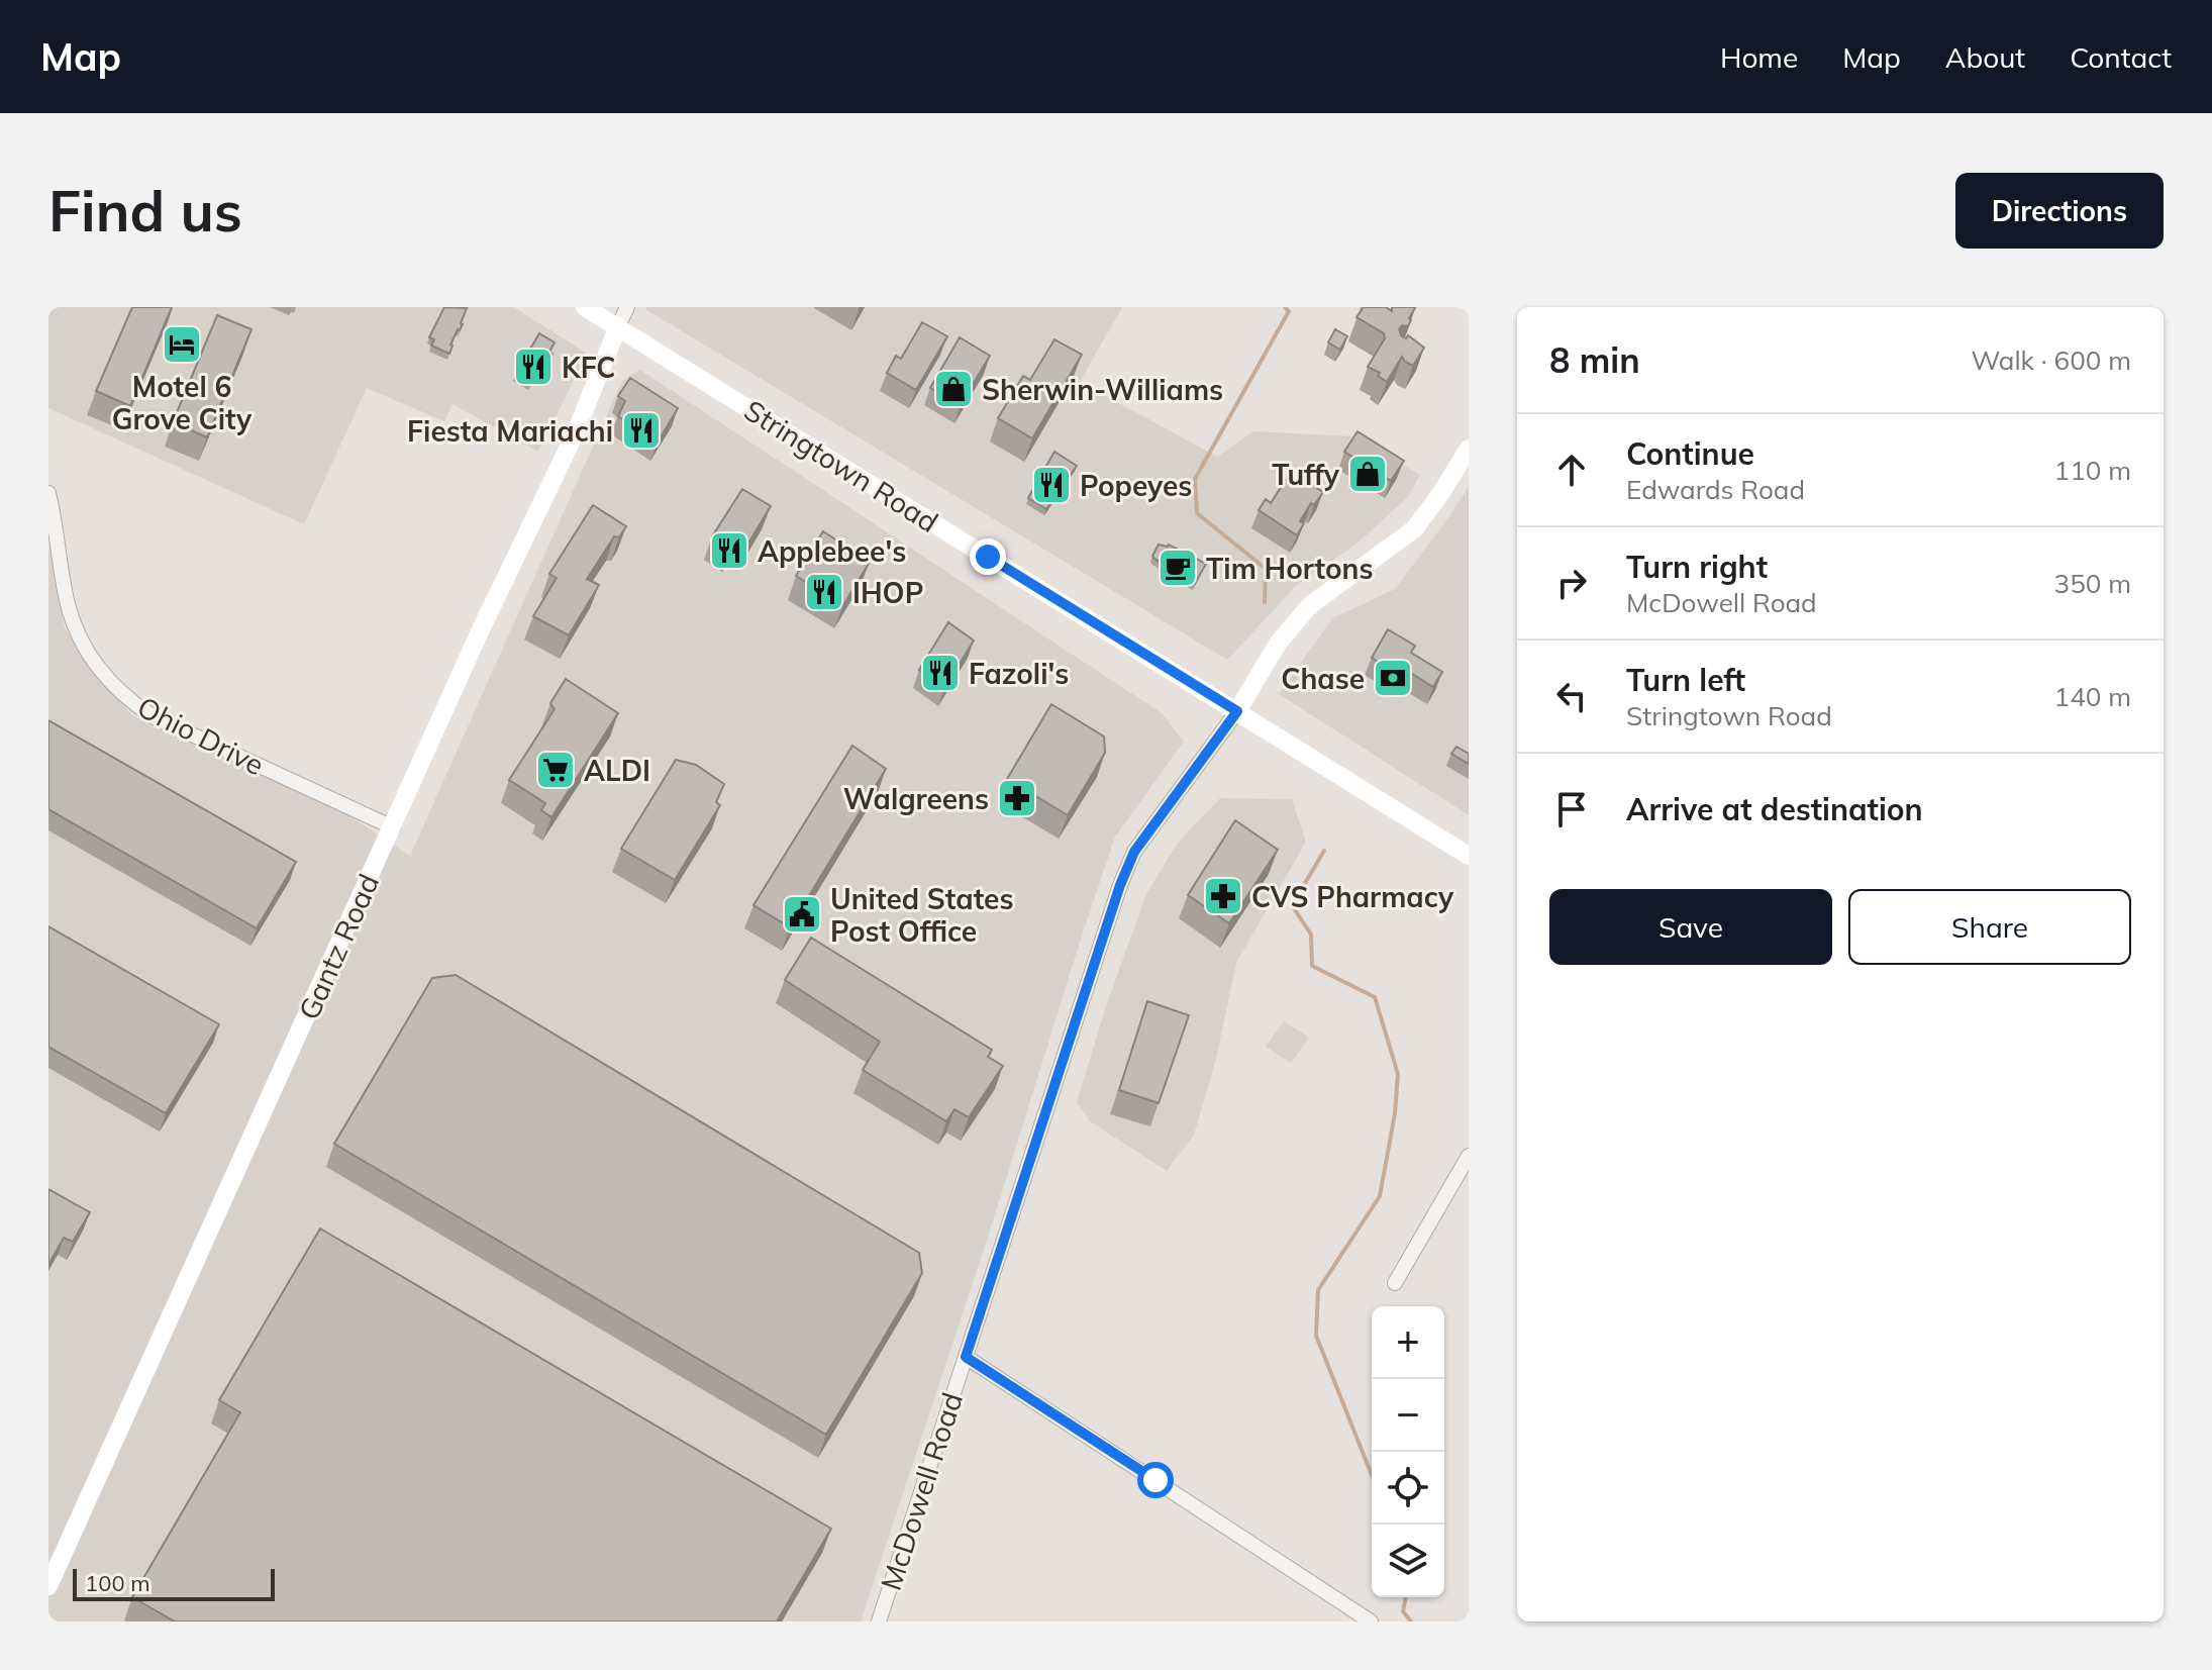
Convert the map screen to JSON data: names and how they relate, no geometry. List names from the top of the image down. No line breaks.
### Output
{"streets":{"main road":["Stringtown Road","Gantz Road","McDowell Road"],"street":["Ohio Drive"]},"crossings":[["Stringtown Road","Gantz Road"],["Stringtown Road","McDowell Road"],["Ohio Drive","Gantz Road"]],"places":{"hotel":["Motel 6 Grove City"],"restaurant":["KFC","Fiesta Mariachi","Popeyes","Applebee's","IHOP","Fazoli's"],"shop":["Sherwin-Williams","Tuffy"],"cafe":["Tim Hortons"],"bank":["Chase"],"supermarket":["ALDI"],"pharmacy":["Walgreens","CVS Pharmacy"],"public building":["United States Post Office"]},"scale_bar":"100 m","page":{"header":"Map","nav":["Home","Map","About","Contact"],"buttons":["Directions",["Save","Share"]],"title":"Find us","heading":["8 min","Walk · 600 m"],"list":[["Continue","Edwards Road","110 m"],["Turn right","McDowell Road","350 m"],["Turn left","Stringtown Road","140 m"],"Arrive at destination"],"map_buttons":["+","−"],"scale":"100 m"}}
